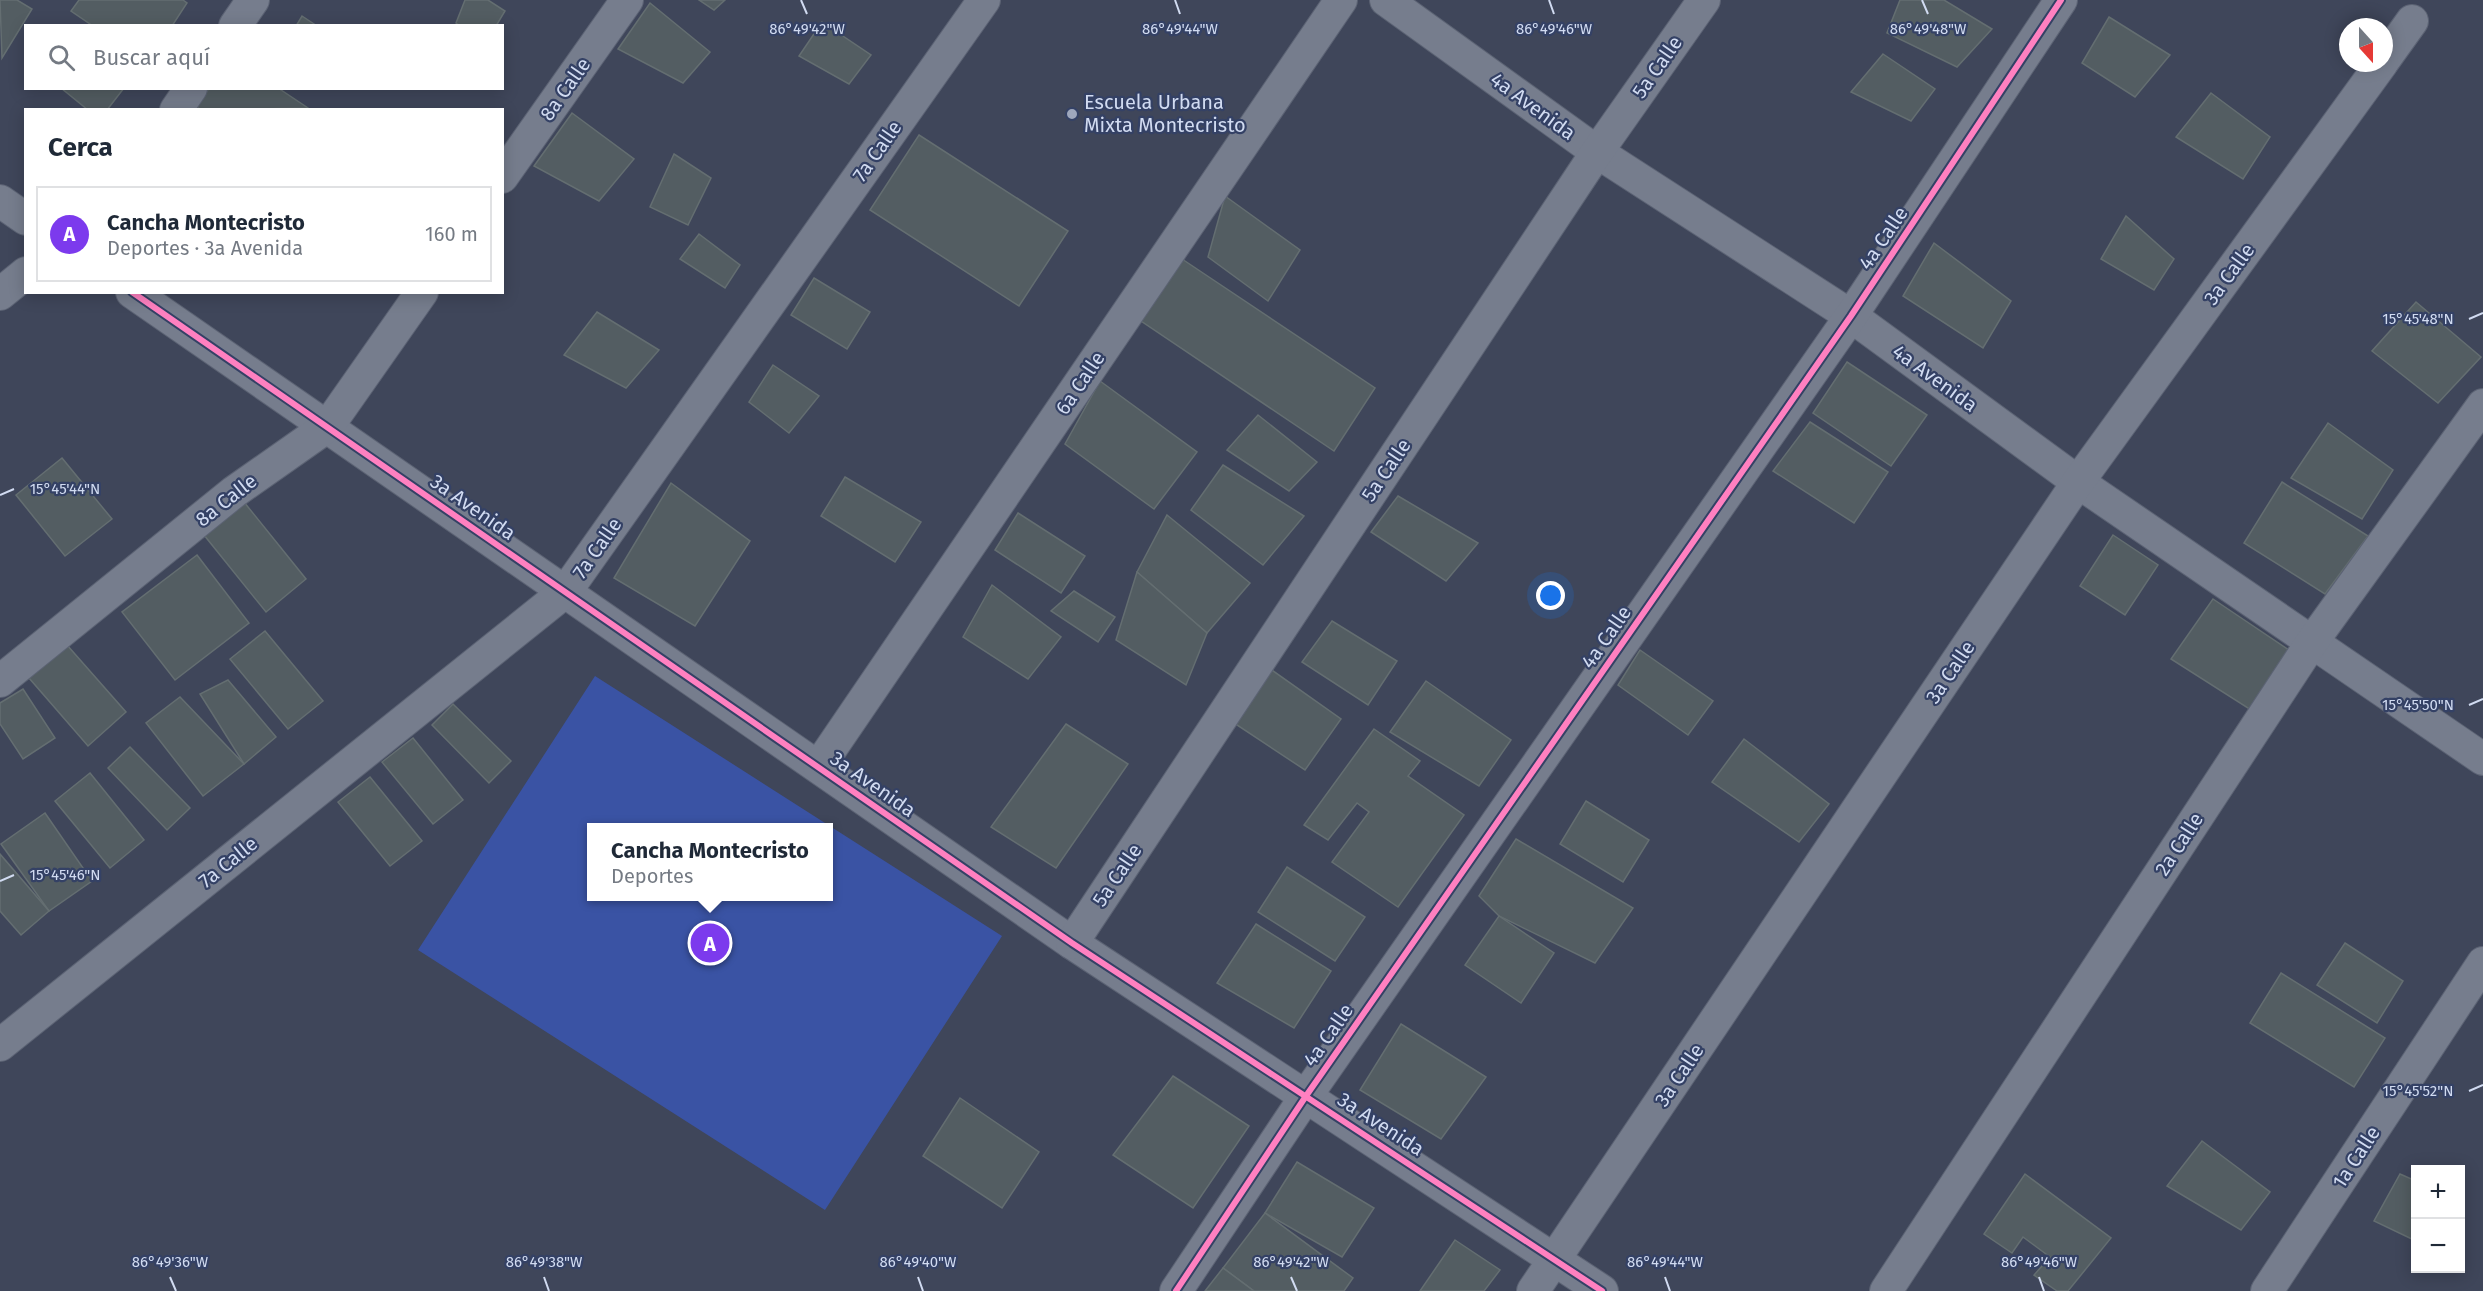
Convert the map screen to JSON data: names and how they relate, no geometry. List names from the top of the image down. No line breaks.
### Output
{"streets":{"street":["5a Calle","8a Calle","4a Avenida","7a Calle","4a Calle","3a Calle","6a Calle","3a Avenida","2a Calle","1a Calle"]},"crossings":[["5a Calle","4a Avenida"],["5a Calle","3a Avenida"],["8a Calle","3a Avenida"],["4a Avenida","4a Calle"],["4a Avenida","3a Calle"],["4a Avenida","2a Calle"],["7a Calle","3a Avenida"],["4a Calle","3a Avenida"],["3a Calle","3a Avenida"],["6a Calle","3a Avenida"]],"places":["Escuela Urbana Mixta Montecristo"],"north":"bottom","page":{"search":"Buscar aquí","heading":"Cerca","list":[{"mark":"A","name":"Cancha Montecristo","note":"Deportes · 3a Avenida","value":"160 m"}],"popup":["Cancha Montecristo","Deportes"],"pins":"A","map_buttons":["+","−"]},"coordinates":["86°49'48\"W","86°49'42\"W","86°49'44\"W","86°49'46\"W","15°45'48\"N","15°45'44\"N","15°45'50\"N","15°45'46\"N","15°45'52\"N","86°49'36\"W","86°49'38\"W","86°49'40\"W"]}
